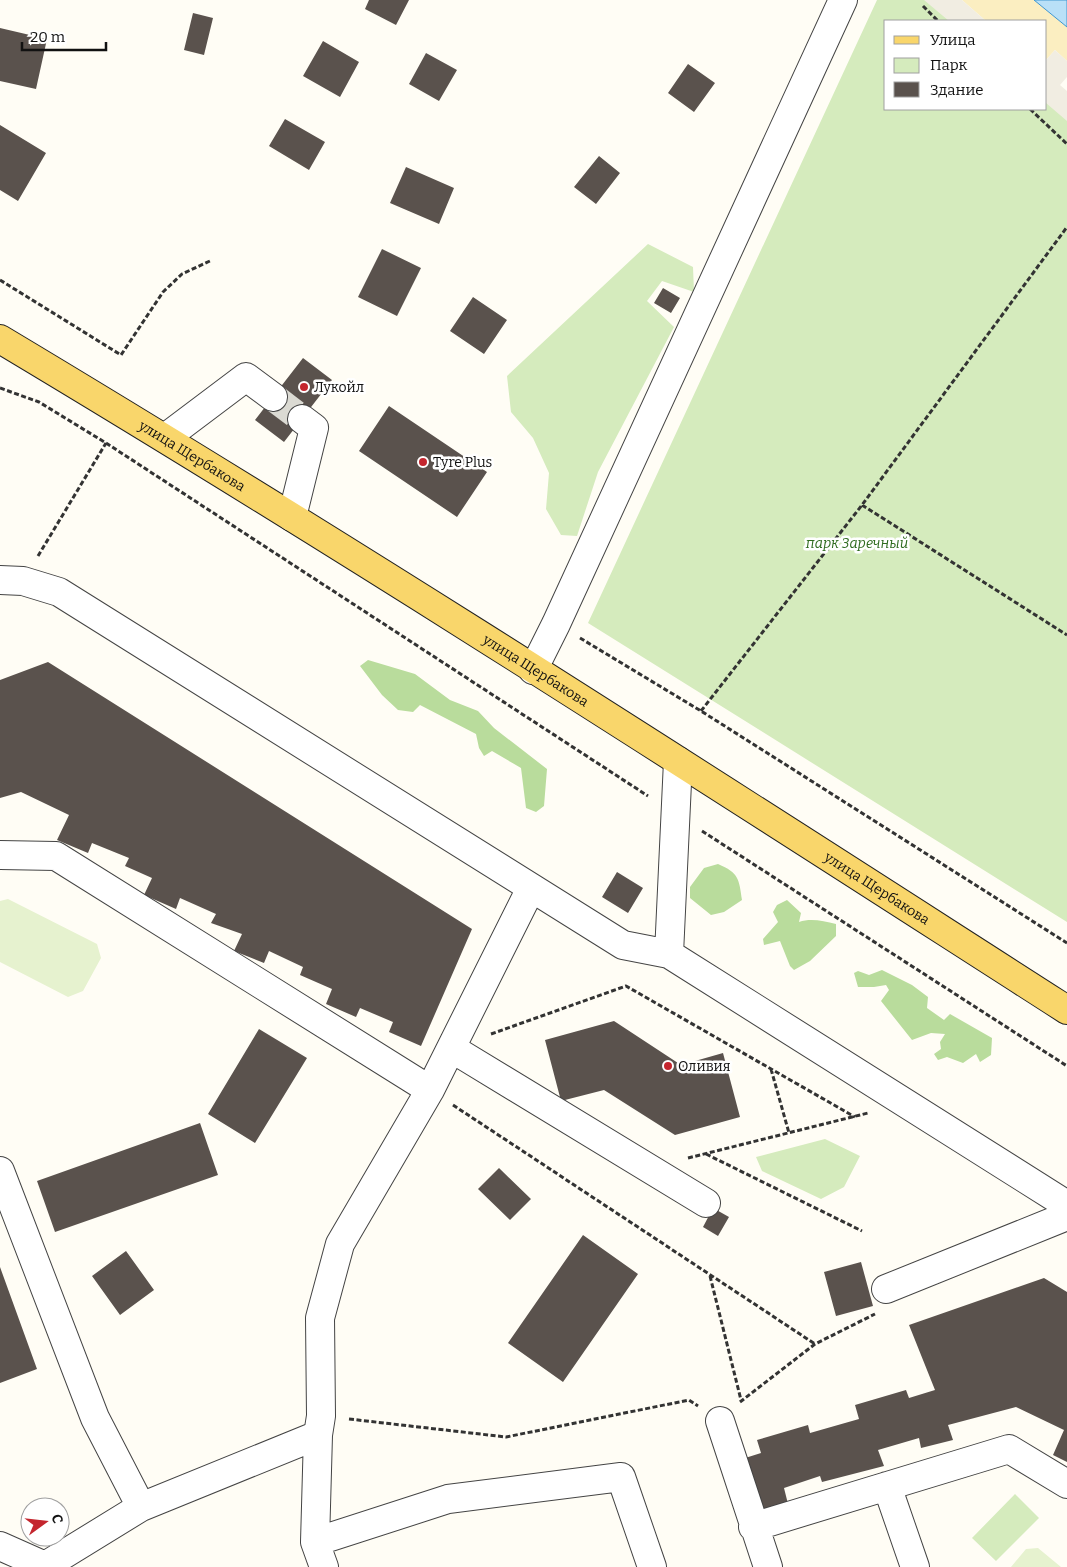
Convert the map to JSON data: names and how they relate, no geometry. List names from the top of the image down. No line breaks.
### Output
{"streets":{"main road":["улица Щербакова"]},"parks":["парк Заречный"],"places":["Лукойл","Tyre Plus","Оливия"],"legend":["Улица","Парк","Здание"],"scale_bar":"20 m","north":"right"}
